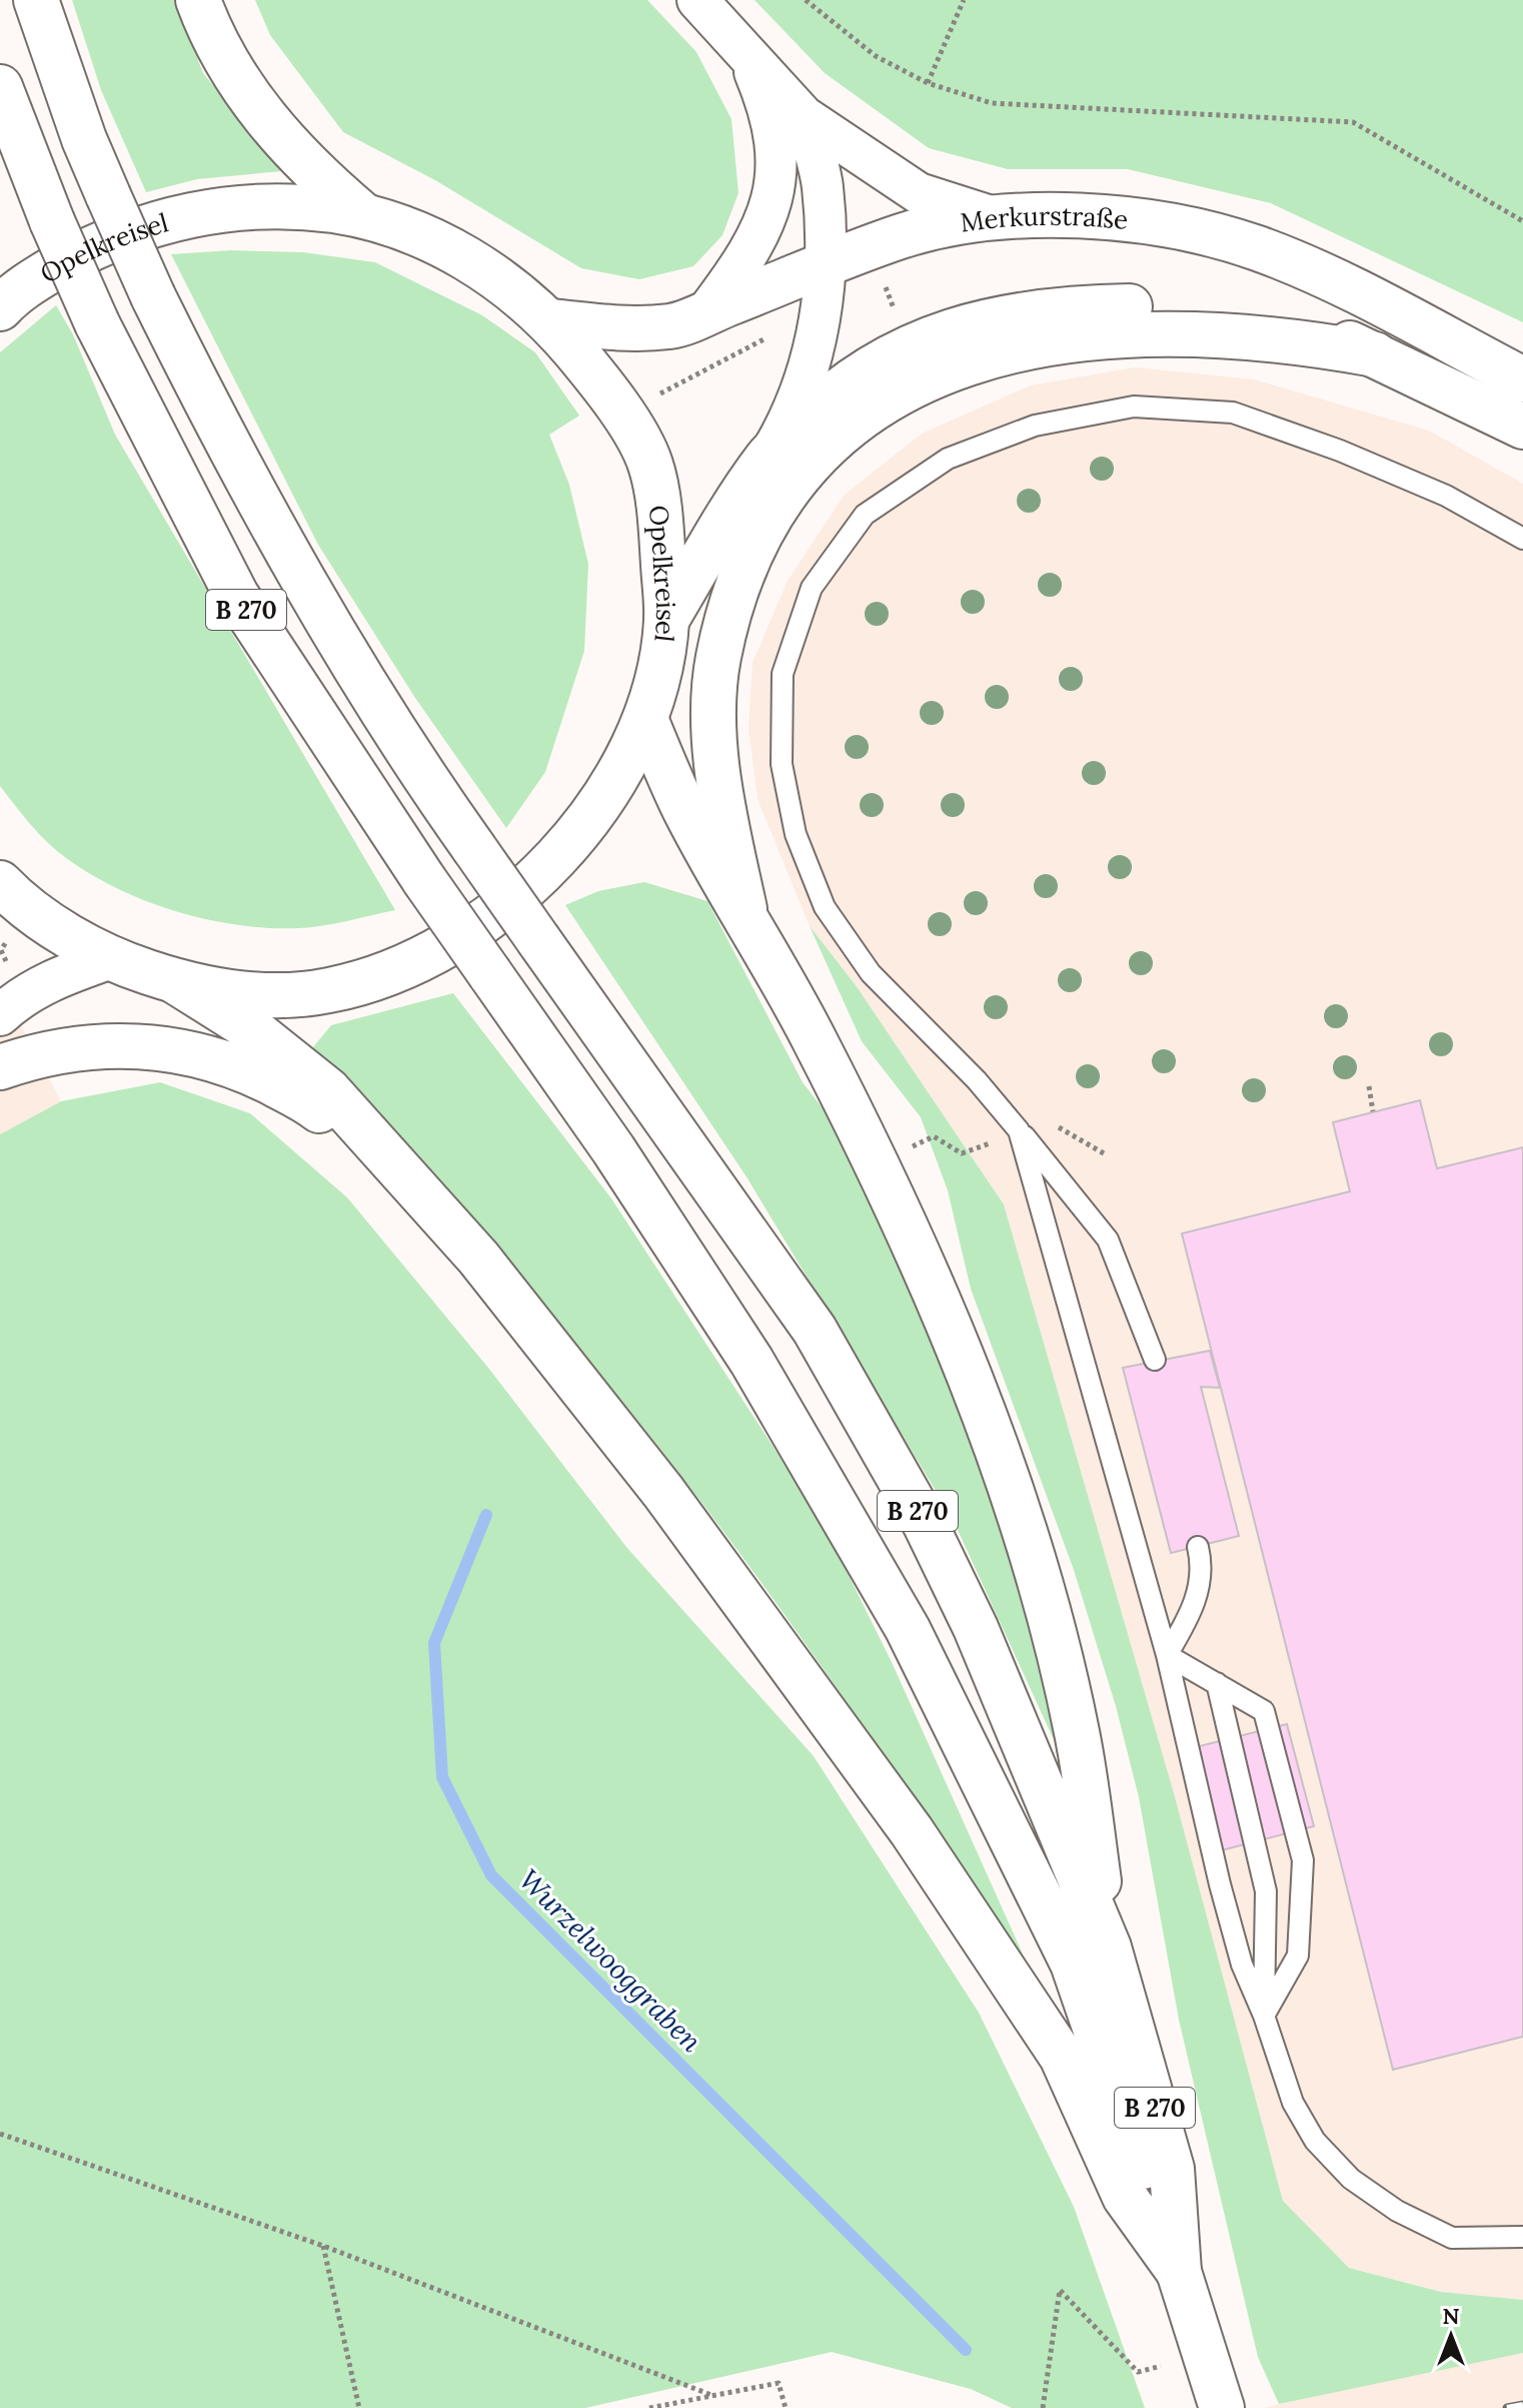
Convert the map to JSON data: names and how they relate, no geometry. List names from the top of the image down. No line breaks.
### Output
{"streets":{"main road":["Merkurstraße","Opelkreisel","B 270"]},"crossings":[["Merkurstraße","Opelkreisel"]],"water":["Wurzelwooggraben"],"north":"top"}
